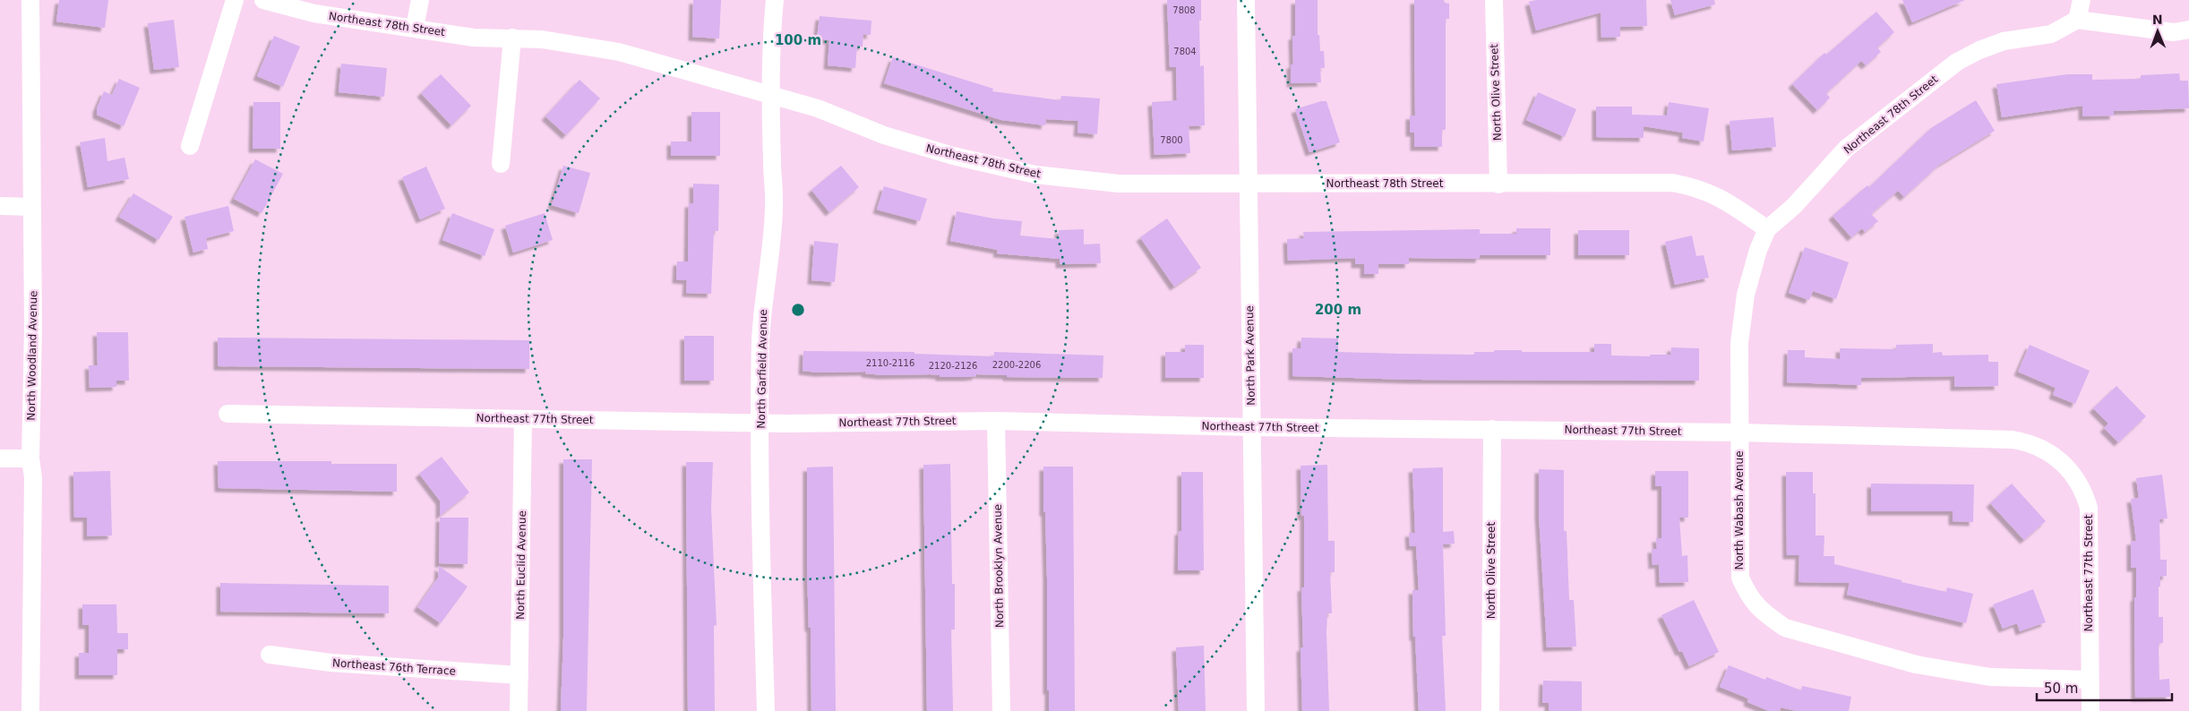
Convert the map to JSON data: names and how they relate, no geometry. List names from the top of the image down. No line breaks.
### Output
{"streets":{"street":["Northeast 78th Street","North Olive Street","North Woodland Avenue","North Park Avenue","North Garfield Avenue","Northeast 77th Street","North Wabash Avenue","North Euclid Avenue","North Brooklyn Avenue","Northeast 76th Terrace"]},"crossings":[["Northeast 78th Street","North Olive Street"],["Northeast 78th Street","North Park Avenue"],["Northeast 78th Street","North Garfield Avenue"],["Northeast 78th Street","North Wabash Avenue"],["North Olive Street","Northeast 77th Street"],["North Park Avenue","Northeast 77th Street"],["North Garfield Avenue","Northeast 77th Street"],["Northeast 77th Street","North Wabash Avenue"],["Northeast 77th Street","North Euclid Avenue"],["Northeast 77th Street","North Brooklyn Avenue"],["North Euclid Avenue","Northeast 76th Terrace"]],"house_numbers":["7808","7804","7800","2110-2116","2200-2206","2120-2126"],"scale_bar":"50 m","north":"top","rings":["100 m","200 m"]}
